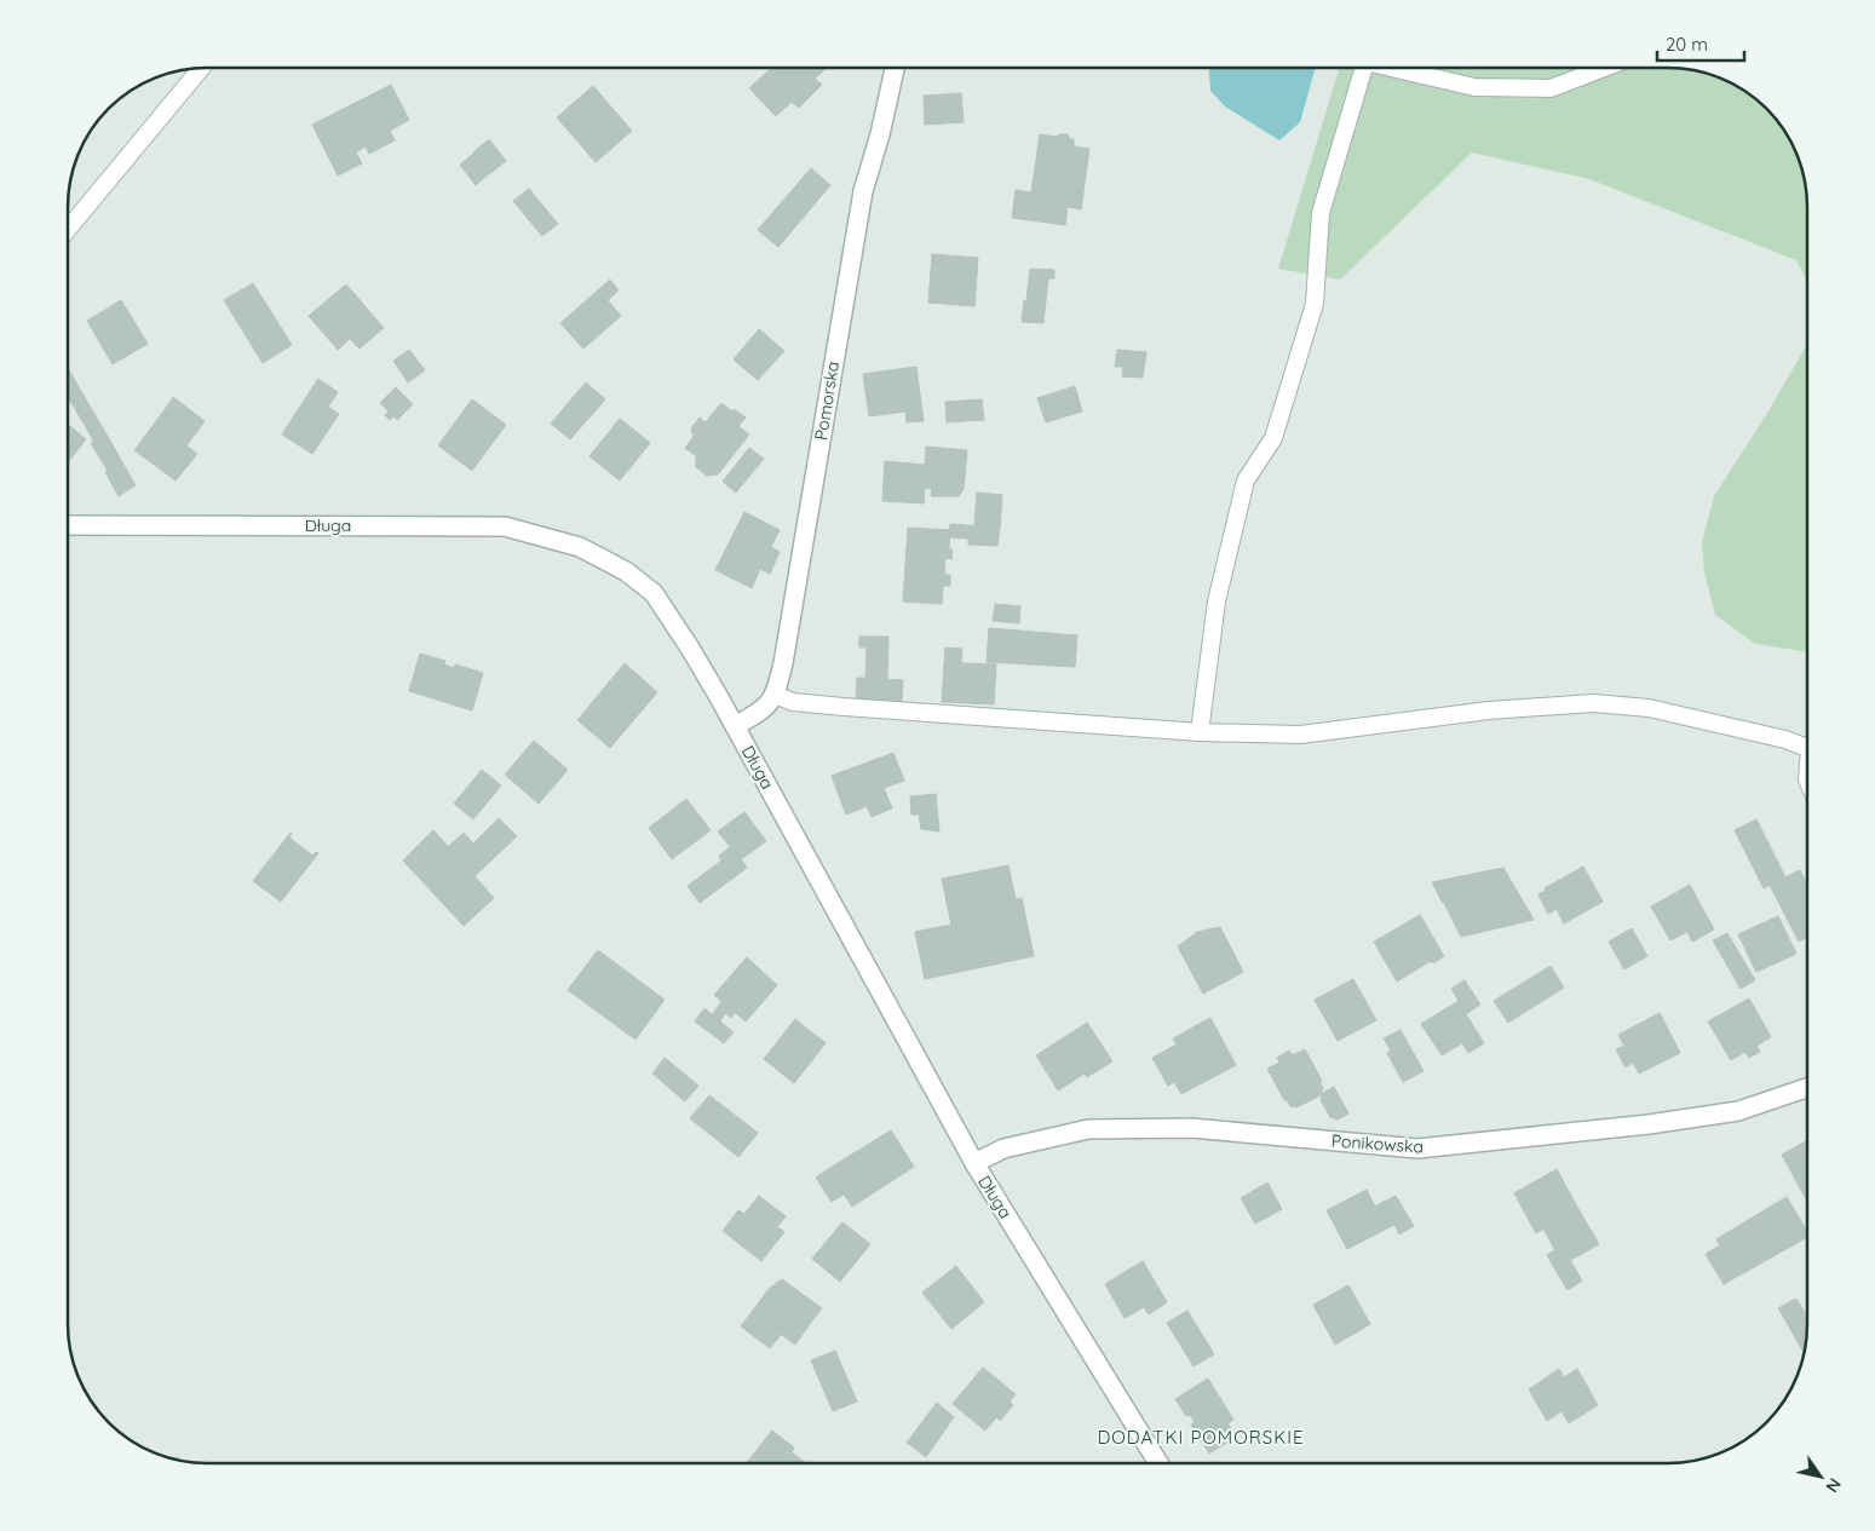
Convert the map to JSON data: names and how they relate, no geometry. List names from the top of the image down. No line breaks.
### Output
{"streets":{"street":["Pomorska","Długa","Ponikowska"]},"crossings":[["Pomorska","Długa"],["Długa","Ponikowska"]],"districts":["DODATKI POMORSKIE"],"scale_bar":"20 m","north":"bottom right"}
